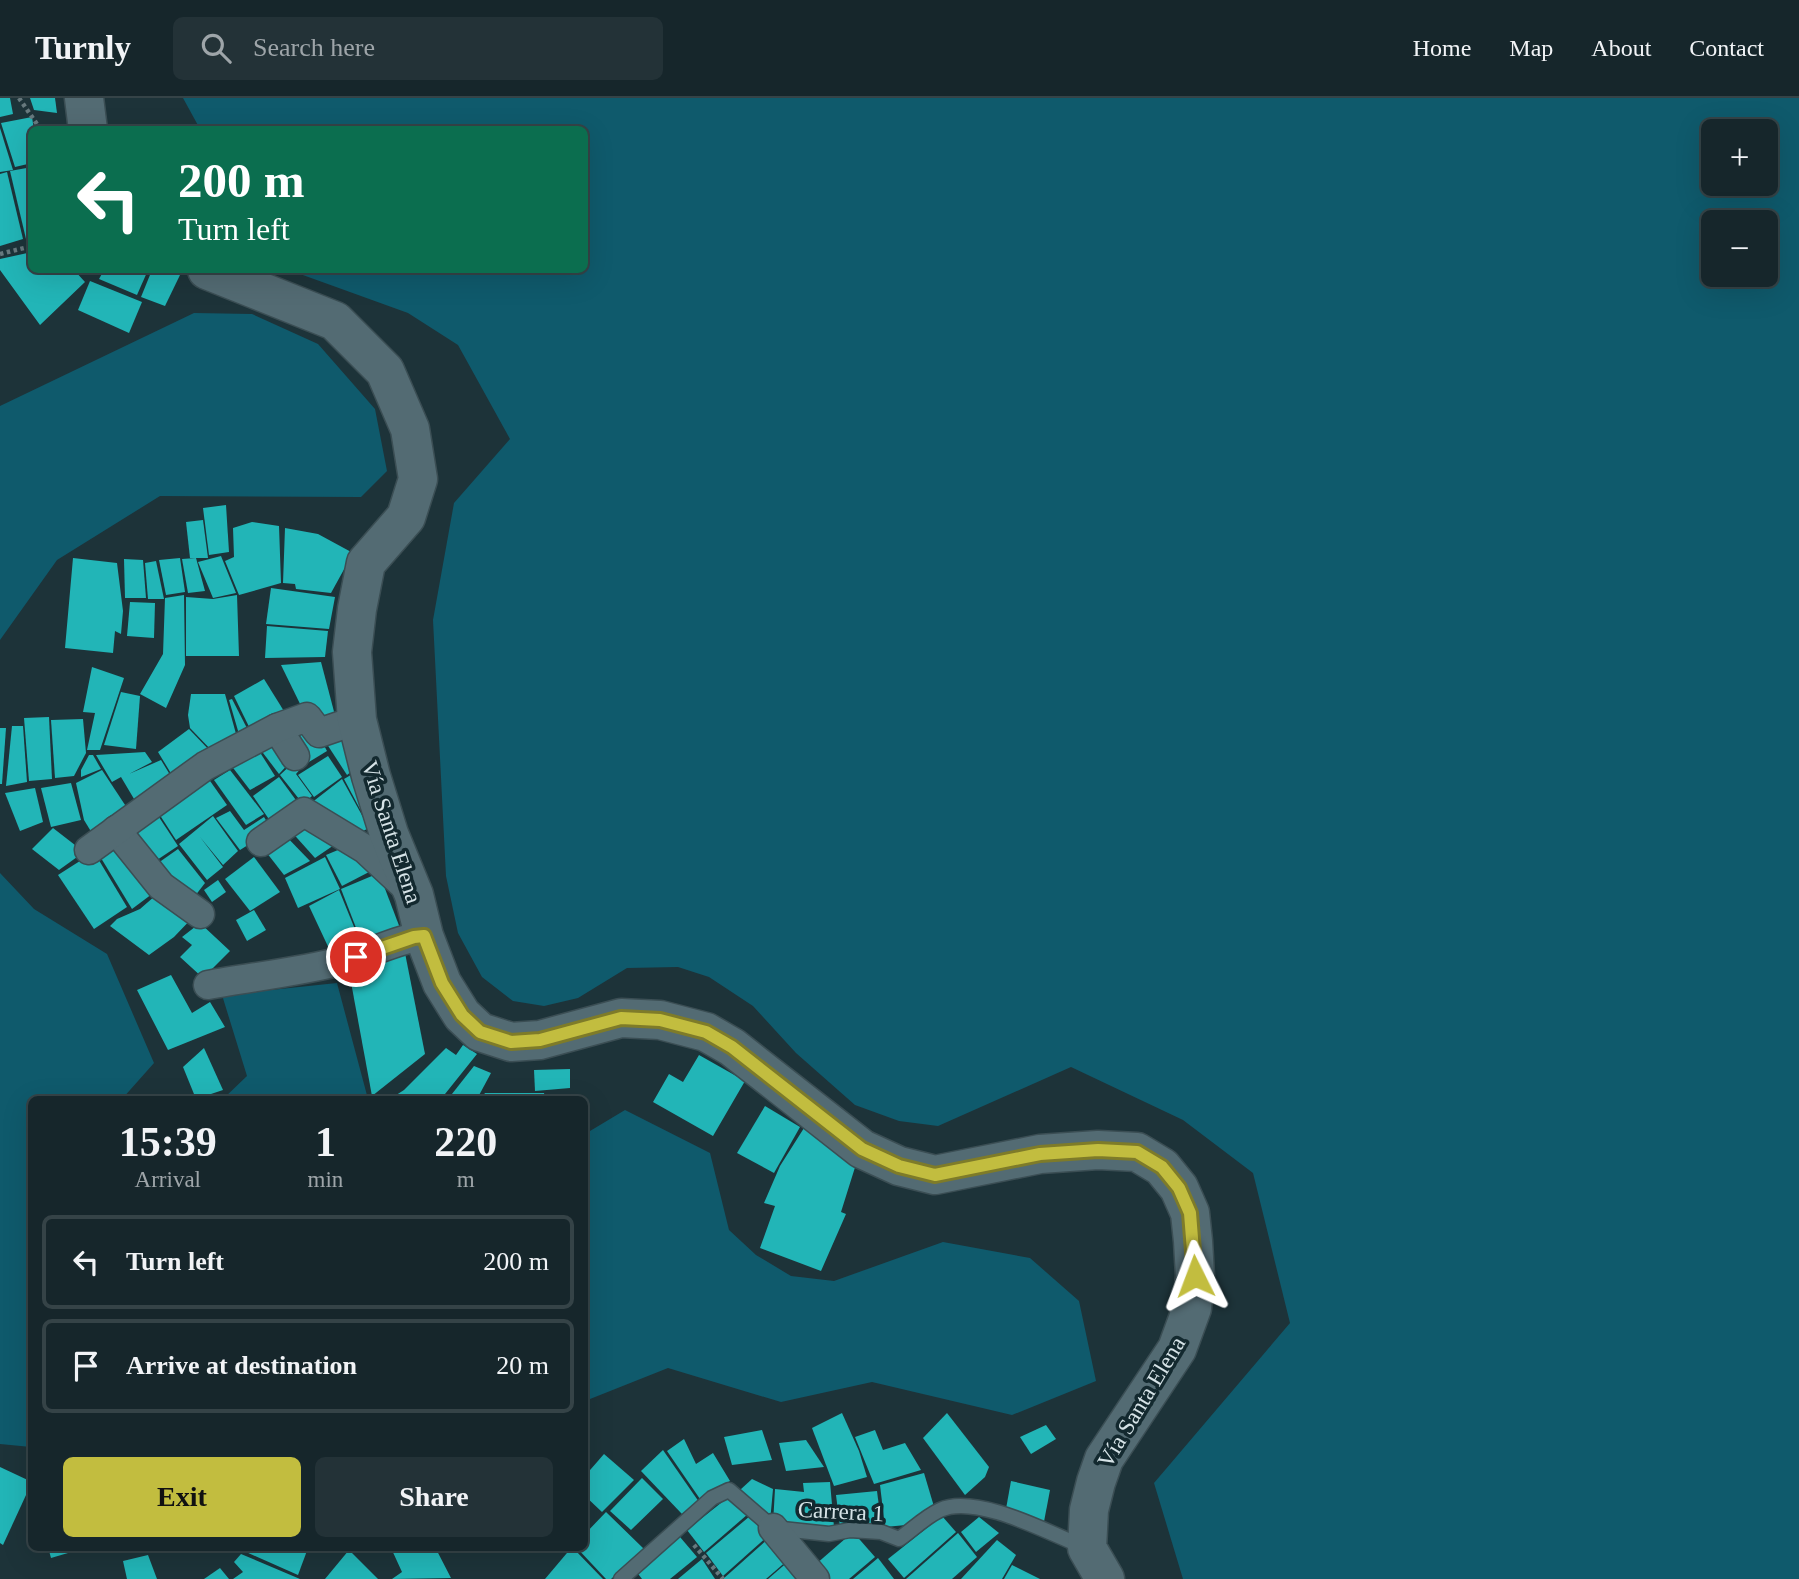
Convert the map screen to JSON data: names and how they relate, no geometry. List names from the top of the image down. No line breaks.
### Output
{"streets":{"main road":["Vía Santa Elena"],"lane":["Carrera 1"]},"crossings":[["Vía Santa Elena","Carrera 1"]],"page":{"header":"Turnly","search":"Search here","nav":["Home","Map","About","Contact"],"map_buttons":["+","−"],"turn":["200 m","Turn left"],"eta":["15:39","Arrival","1","min","220","m"],"list":[{"name":"Turn left","value":"200 m"},{"name":"Arrive at destination","value":"20 m"}],"buttons":["Exit","Share"]}}
